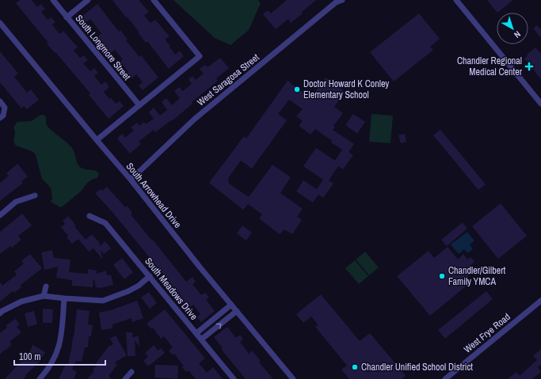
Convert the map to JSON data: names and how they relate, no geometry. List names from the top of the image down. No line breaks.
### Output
{"streets":{"street":["South Longmore Street","West Saragosa Street","South Arrowhead Drive","South Meadows Drive","West Frye Road"]},"crossings":[["West Saragosa Street","South Arrowhead Drive"]],"places":{"health":["Chandler Regional Medical Center"],"other":["Doctor Howard K Conley Elementary School","Chandler/Gilbert Family YMCA","Chandler Unified School District"]},"scale_bar":"100 m","north":"bottom right"}
